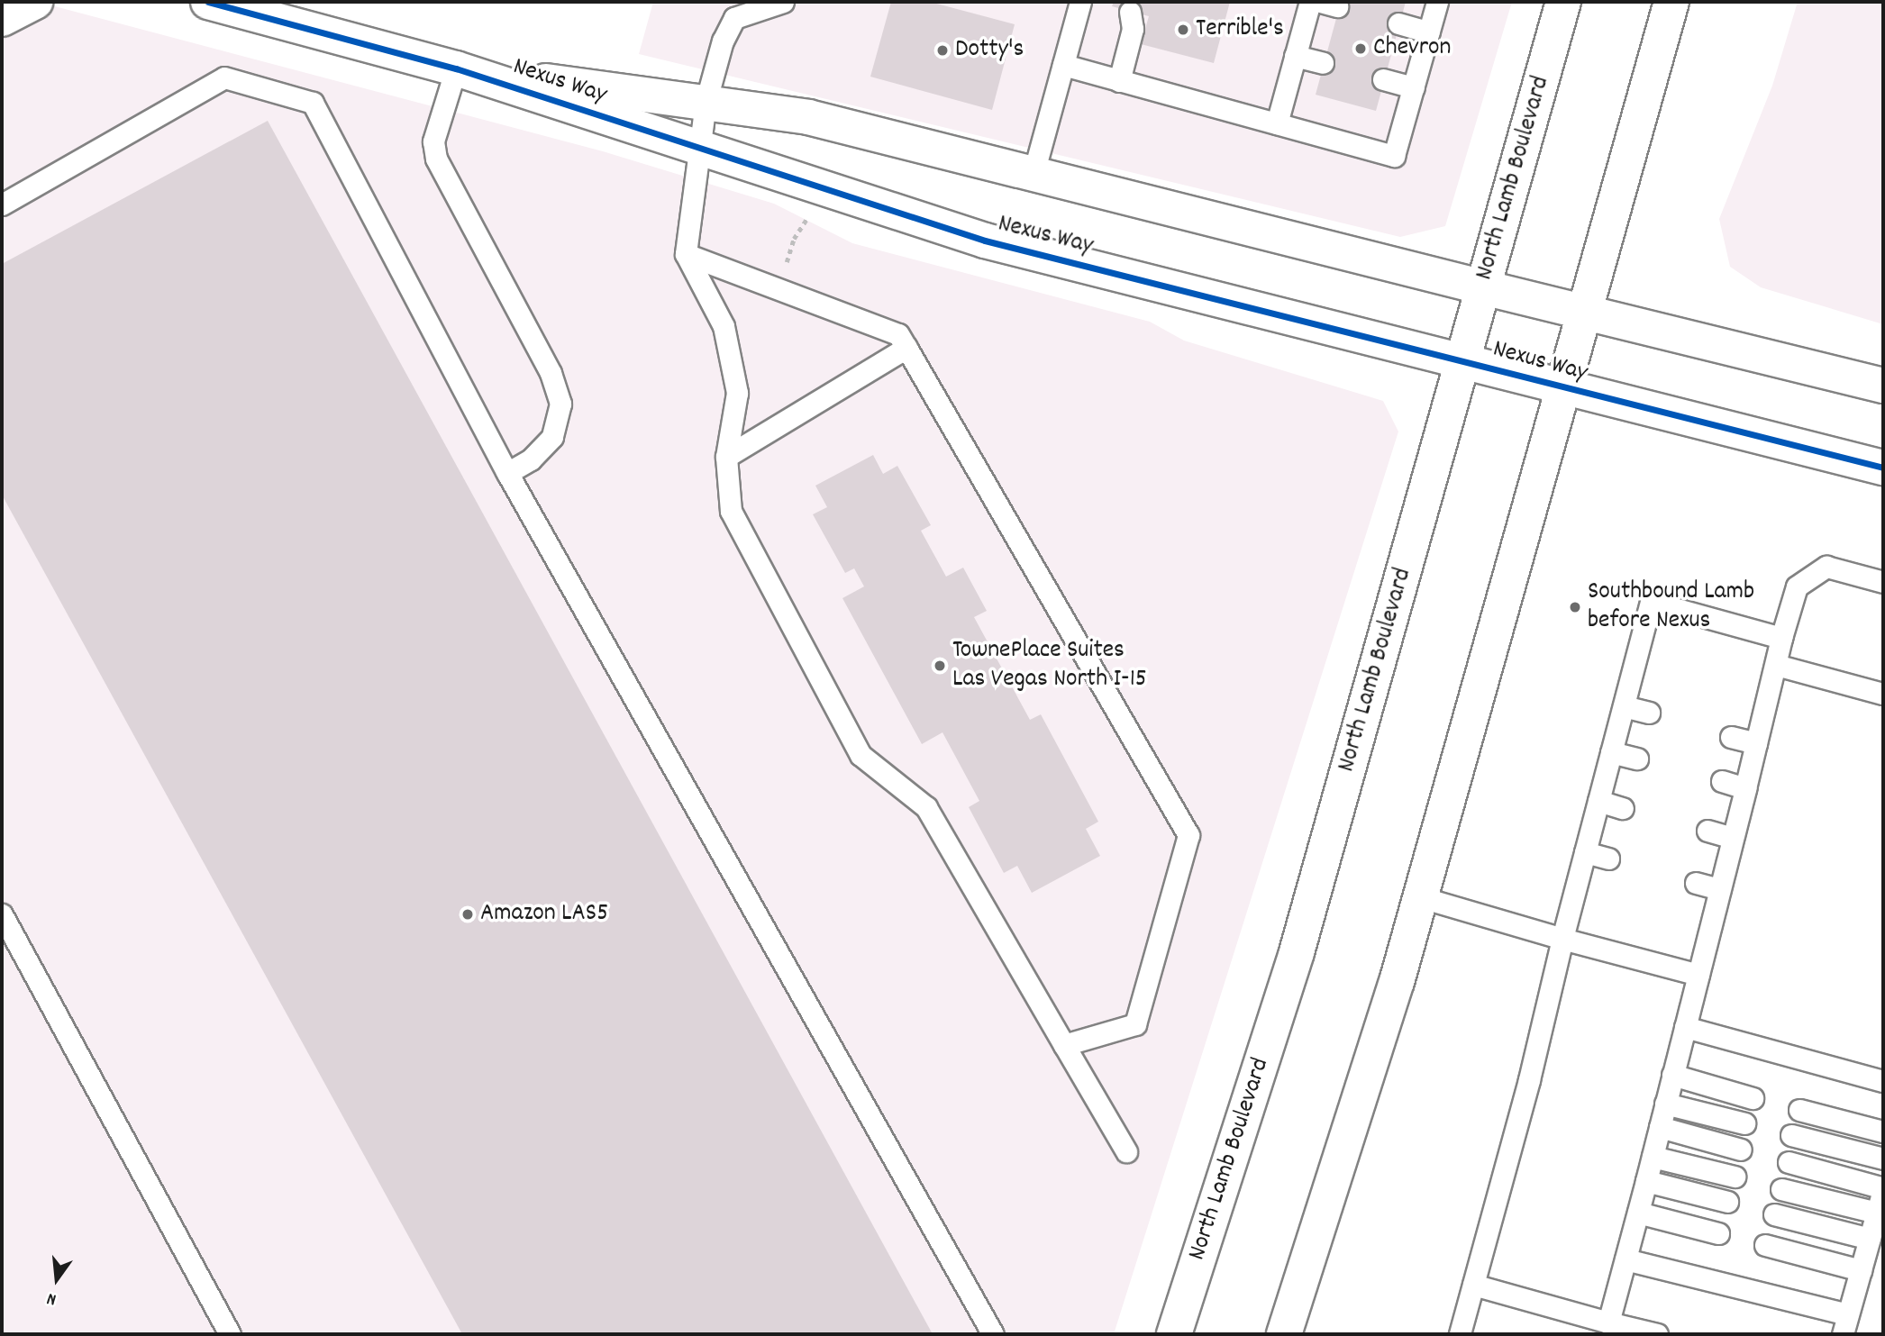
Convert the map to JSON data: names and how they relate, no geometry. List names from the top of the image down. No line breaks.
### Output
{"streets":{"street":["Nexus Way","North Lamb Boulevard"]},"crossings":[["Nexus Way","North Lamb Boulevard"]],"places":["Terrible's","Chevron","Dotty's","Southbound Lamb before Nexus","TownePlace Suites Las Vegas North I-15","Amazon LAS5"],"north":"bottom"}
